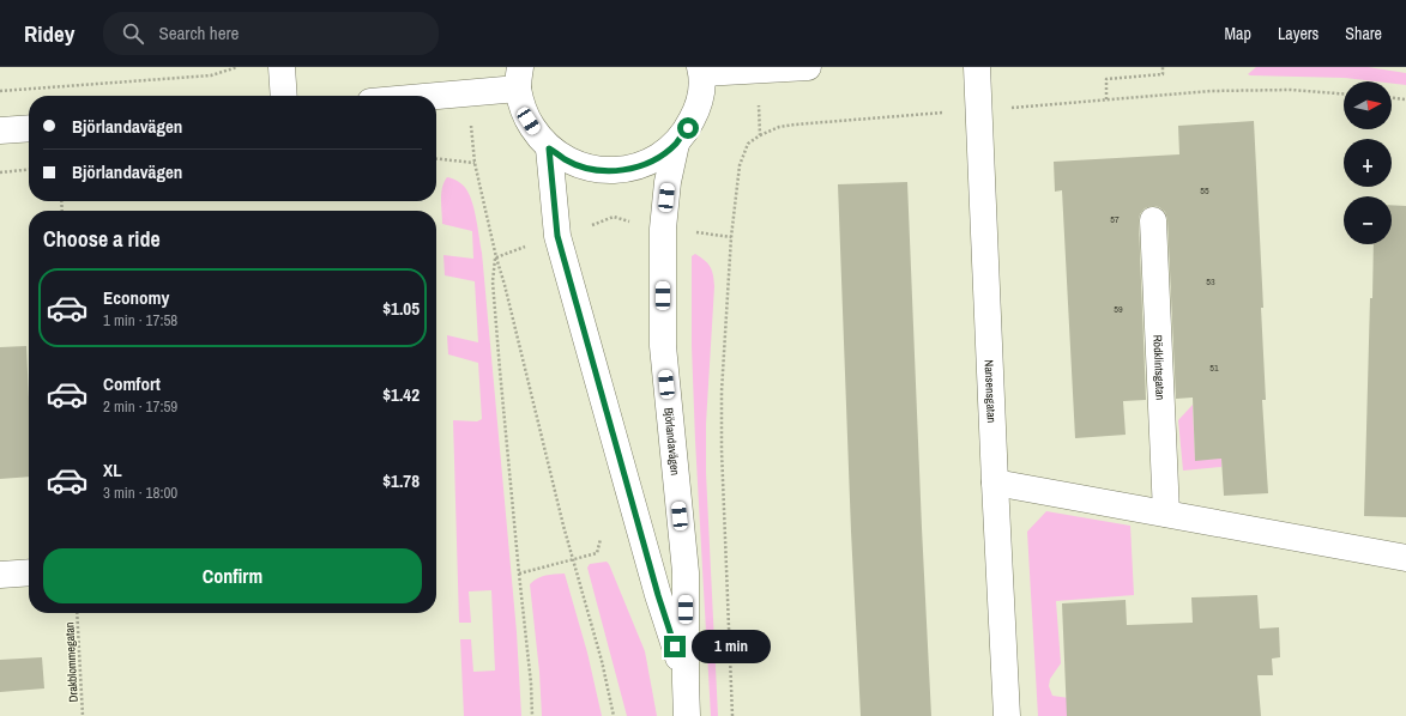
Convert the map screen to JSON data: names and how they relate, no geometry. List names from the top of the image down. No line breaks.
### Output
{"streets":{"street":["Rödklintsgatan","Nansensgatan","Björlandavägen"],"path":["Drakblommegatan"]},"house_numbers":["55","57","53","59","51"],"north":"right","page":{"header":"Ridey","search":"Search here","nav":["Map","Layers","Share"],"map_buttons":["+","−"],"banner":["Björlandavägen","Björlandavägen"],"heading":"Choose a ride","list":[{"name":"Economy","note":"1 min · 17:58","value":"$1.05"},{"name":"Comfort","note":"2 min · 17:59","value":"$1.42"},{"name":"XL","note":"3 min · 18:00","value":"$1.78"}],"buttons":"Confirm","bubble":"1 min"}}
